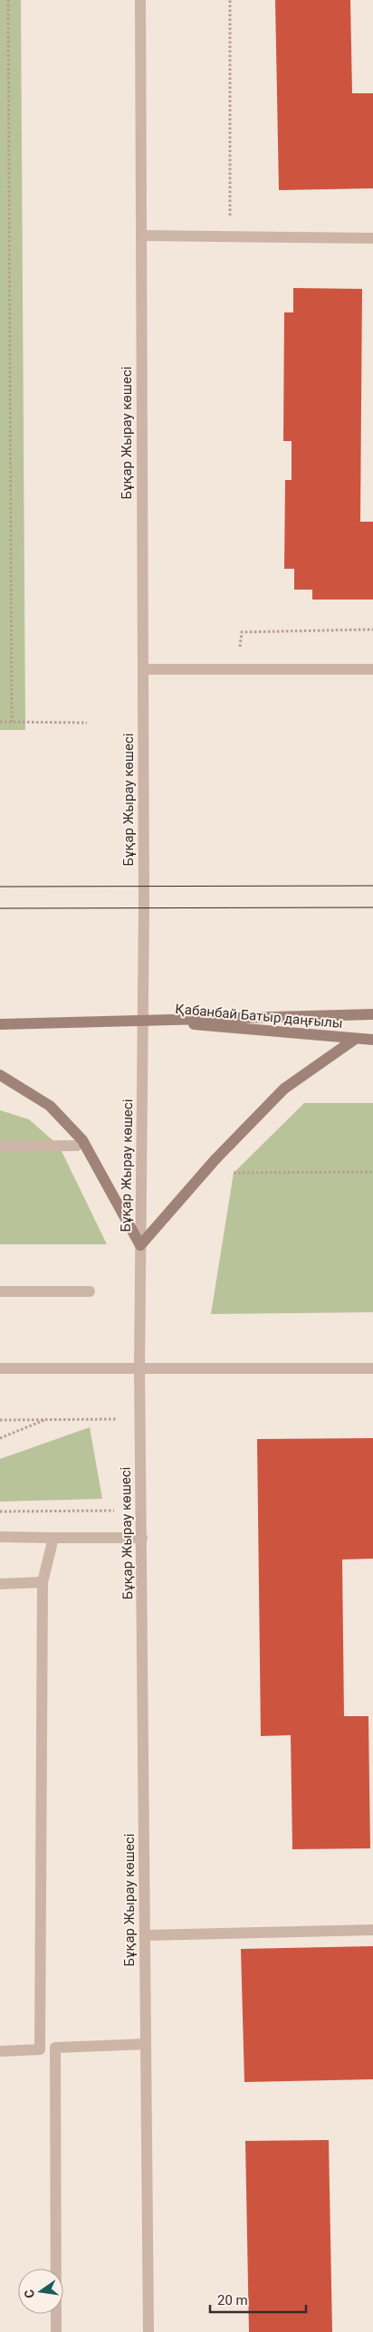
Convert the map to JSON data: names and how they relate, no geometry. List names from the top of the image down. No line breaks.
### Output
{"streets":{"main road":["Қабанбай Батыр даңғылы"],"street":["Бұқар Жырау көшесі"]},"crossings":[["Бұқар Жырау көшесі","Қабанбай Батыр даңғылы"]],"scale_bar":"20 m","north":"left"}
